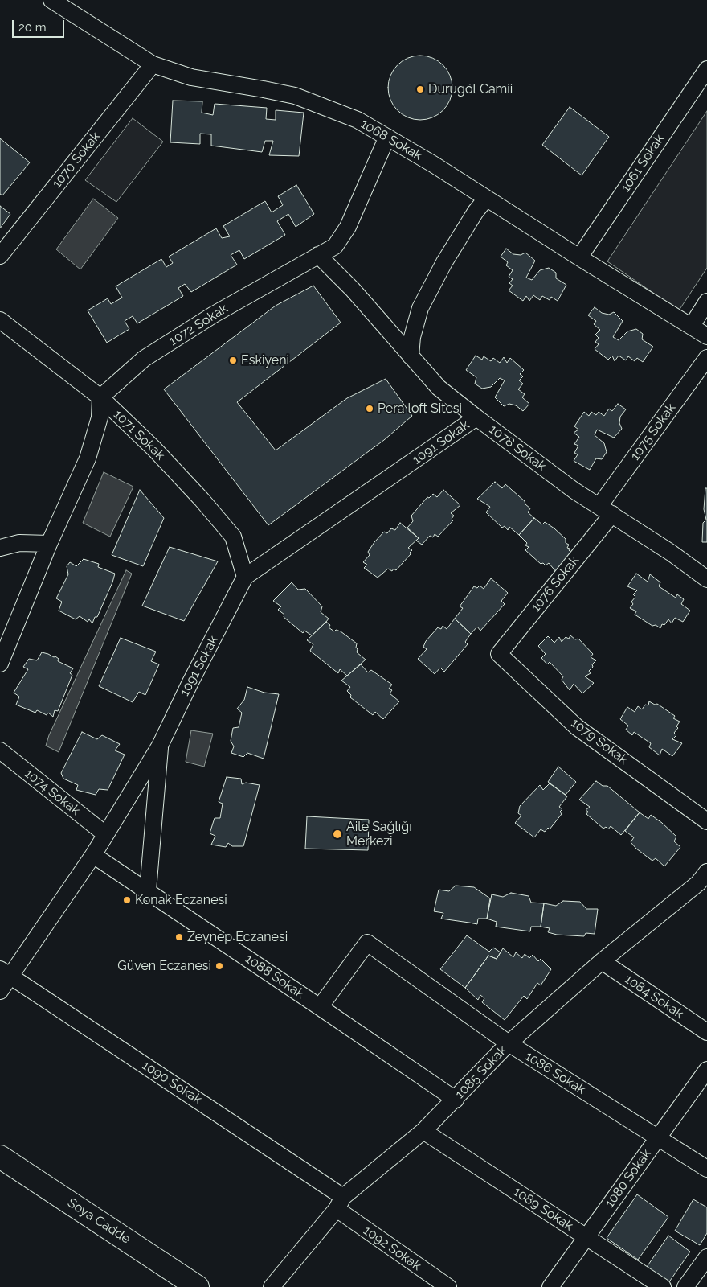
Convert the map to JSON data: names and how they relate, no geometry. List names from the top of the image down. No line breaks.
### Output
{"streets":{"main road":["Soya Cadde"],"street":["1068 Sokak","1070 Sokak","1061 Sokak","1072 Sokak","1075 Sokak","1071 Sokak","1091 Sokak","1078 Sokak","1076 Sokak","1079 Sokak","1074 Sokak","1088 Sokak","1084 Sokak","1085 Sokak","1086 Sokak","1090 Sokak","1080 Sokak","1089 Sokak","1092 Sokak"]},"crossings":[["1068 Sokak","1070 Sokak"],["1068 Sokak","1061 Sokak"],["1068 Sokak","1072 Sokak"],["1072 Sokak","1071 Sokak"],["1072 Sokak","1078 Sokak"],["1075 Sokak","1078 Sokak"],["1075 Sokak","1076 Sokak"],["1071 Sokak","1091 Sokak"],["1091 Sokak","1078 Sokak"],["1091 Sokak","1074 Sokak"],["1091 Sokak","1088 Sokak"],["1091 Sokak","1090 Sokak"],["1078 Sokak","1076 Sokak"],["1076 Sokak","1079 Sokak"],["1088 Sokak","1085 Sokak"],["1088 Sokak","1086 Sokak"],["1084 Sokak","1085 Sokak"],["1085 Sokak","1086 Sokak"],["1085 Sokak","1090 Sokak"],["1085 Sokak","1089 Sokak"],["1085 Sokak","1092 Sokak"],["1086 Sokak","1080 Sokak"],["1090 Sokak","1092 Sokak"],["1080 Sokak","1089 Sokak"]],"places":["Durugöl Camii","Eskiyeni","Pera loft Sitesi","Aile Sağlığı Merkezi","Konak Eczanesi","Zeynep Eczanesi","Güven Eczanesi"],"scale_bar":"20 m"}
